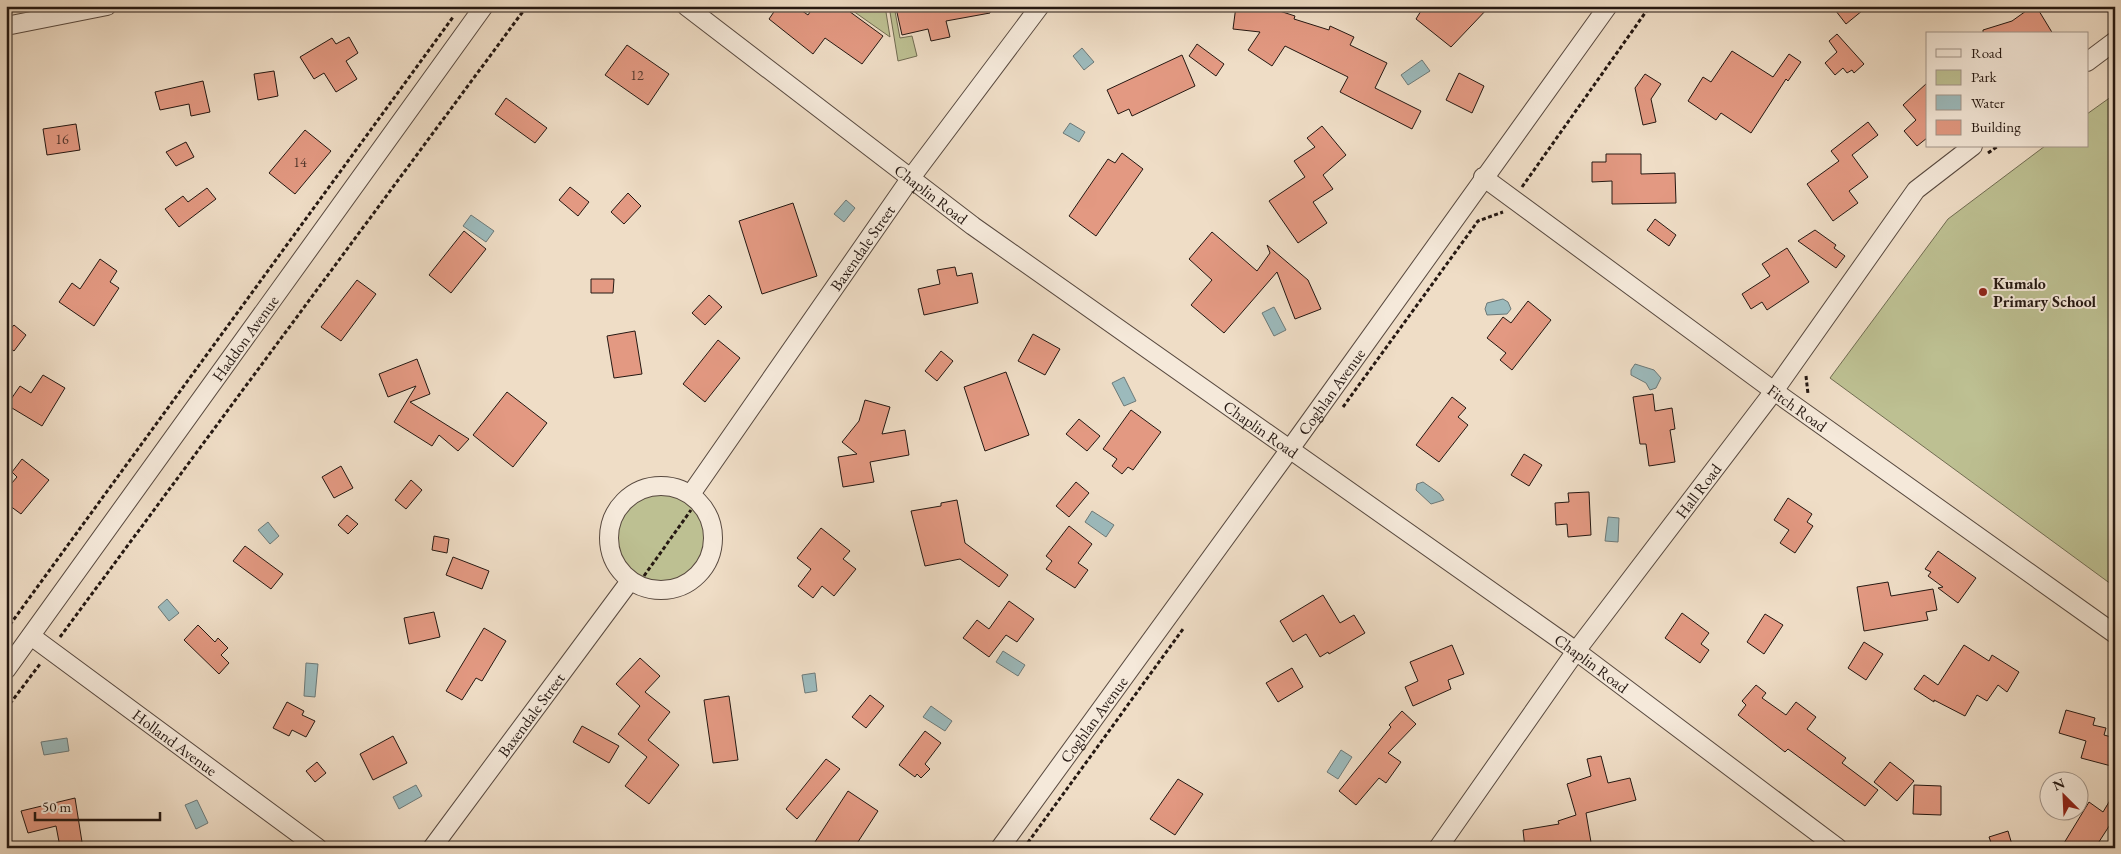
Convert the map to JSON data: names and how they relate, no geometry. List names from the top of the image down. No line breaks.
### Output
{"streets":{"street":["Chaplin Road","Baxendale Street","Haddon Avenue","Coghlan Avenue","Fitch Road","Hall Road","Holland Avenue"]},"crossings":[["Chaplin Road","Baxendale Street"],["Chaplin Road","Coghlan Avenue"],["Chaplin Road","Hall Road"],["Haddon Avenue","Holland Avenue"],["Coghlan Avenue","Fitch Road"],["Fitch Road","Hall Road"]],"places":["Kumalo Primary School"],"house_numbers":["12","16","14"],"legend":["Road","Park","Water","Building"],"scale_bar":"50 m","north":"top left"}
